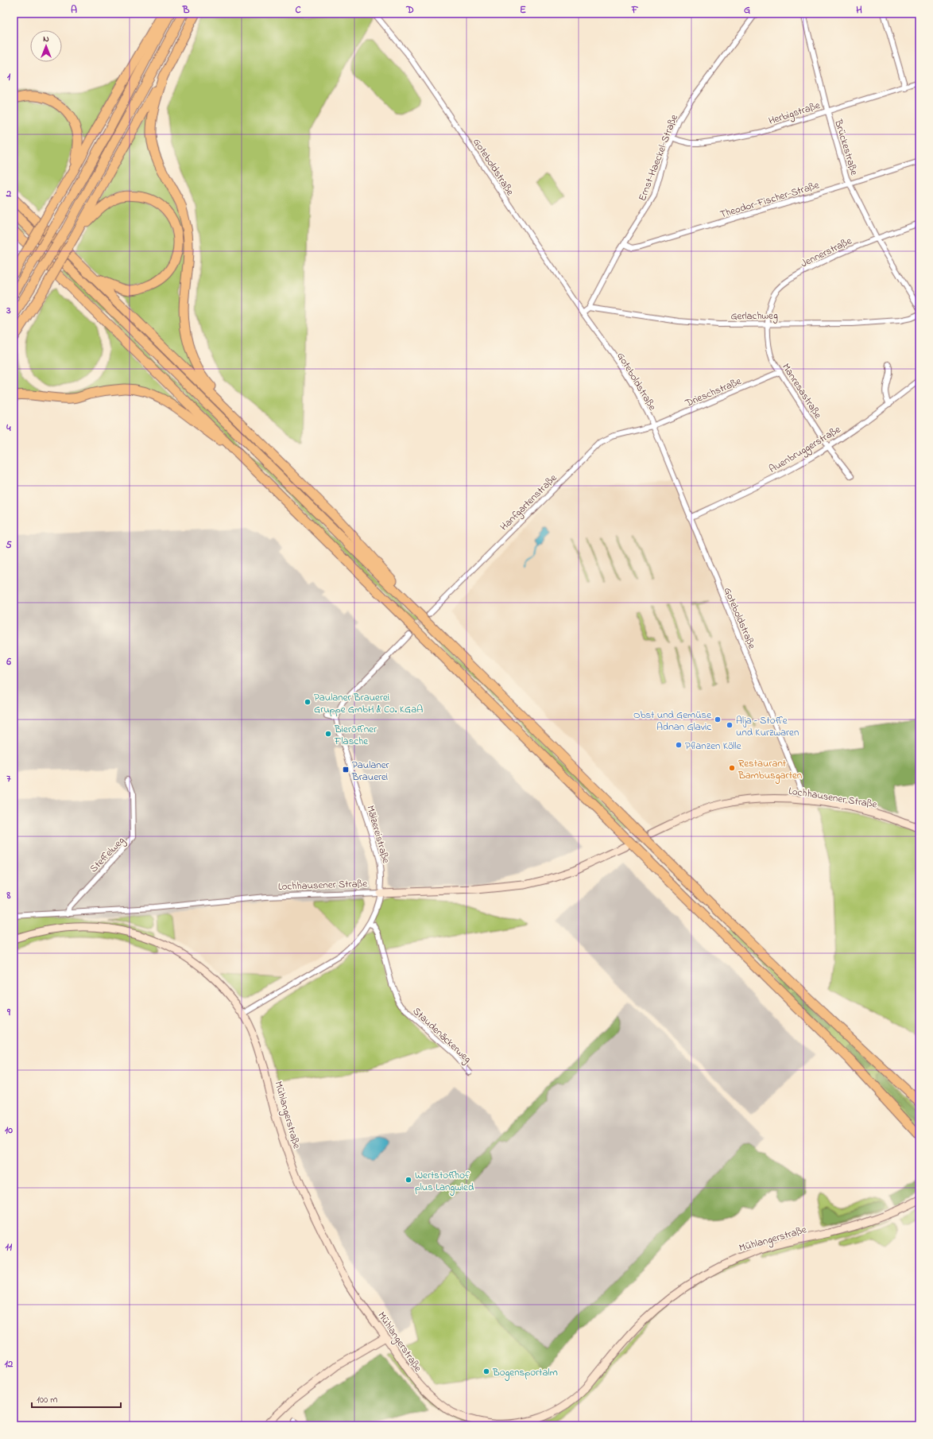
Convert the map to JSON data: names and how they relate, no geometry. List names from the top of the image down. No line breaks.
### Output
{"streets":{"main road":["Lochhausener Straße","Mühlangerstraße"],"street":["Herbigstraße","Brückestraße","Ernst-Haeckel-Straße","Goteboldstraße","Theodor-Fischer-Straße","Jennerstraße","Gerlachweg","Manresastraße","Drieschstraße","Auenbruggerstraße","Hanfgartenstraße","Mälzereistraße","Steffelweg","Staudenäckerweg"]},"crossings":[["Herbigstraße","Brückestraße"],["Herbigstraße","Ernst-Haeckel-Straße"],["Brückestraße","Theodor-Fischer-Straße"],["Brückestraße","Jennerstraße"],["Ernst-Haeckel-Straße","Goteboldstraße"],["Ernst-Haeckel-Straße","Theodor-Fischer-Straße"],["Ernst-Haeckel-Straße","Gerlachweg"],["Goteboldstraße","Drieschstraße"],["Goteboldstraße","Auenbruggerstraße"],["Goteboldstraße","Hanfgartenstraße"],["Goteboldstraße","Lochhausener Straße"],["Jennerstraße","Gerlachweg"],["Jennerstraße","Manresastraße"],["Gerlachweg","Manresastraße"],["Manresastraße","Drieschstraße"],["Manresastraße","Auenbruggerstraße"],["Drieschstraße","Hanfgartenstraße"],["Lochhausener Straße","Mälzereistraße"],["Lochhausener Straße","Steffelweg"],["Mälzereistraße","Staudenäckerweg"],["Mälzereistraße","Mühlangerstraße"]],"places":{"other":["Paulaner Brauerei Gruppe GmbH & Co. KGaA","Obst und Gemüse Adnan Glavic","Alja – Stoffe und Kurzwaren","Bieröffner Flasche","Pflanzen Kölle","Restaurant Bambusgarten","Wertstoffhof plus Langwied","Bogensportalm"],"transit":["Paulaner Brauerei"]},"scale_bar":"100 m","north":"top","grid":{"columns":["A","B","C","D","E","F","G","H"],"rows":["1","2","3","4","5","6","7","8","9","10","11","12"]}}
